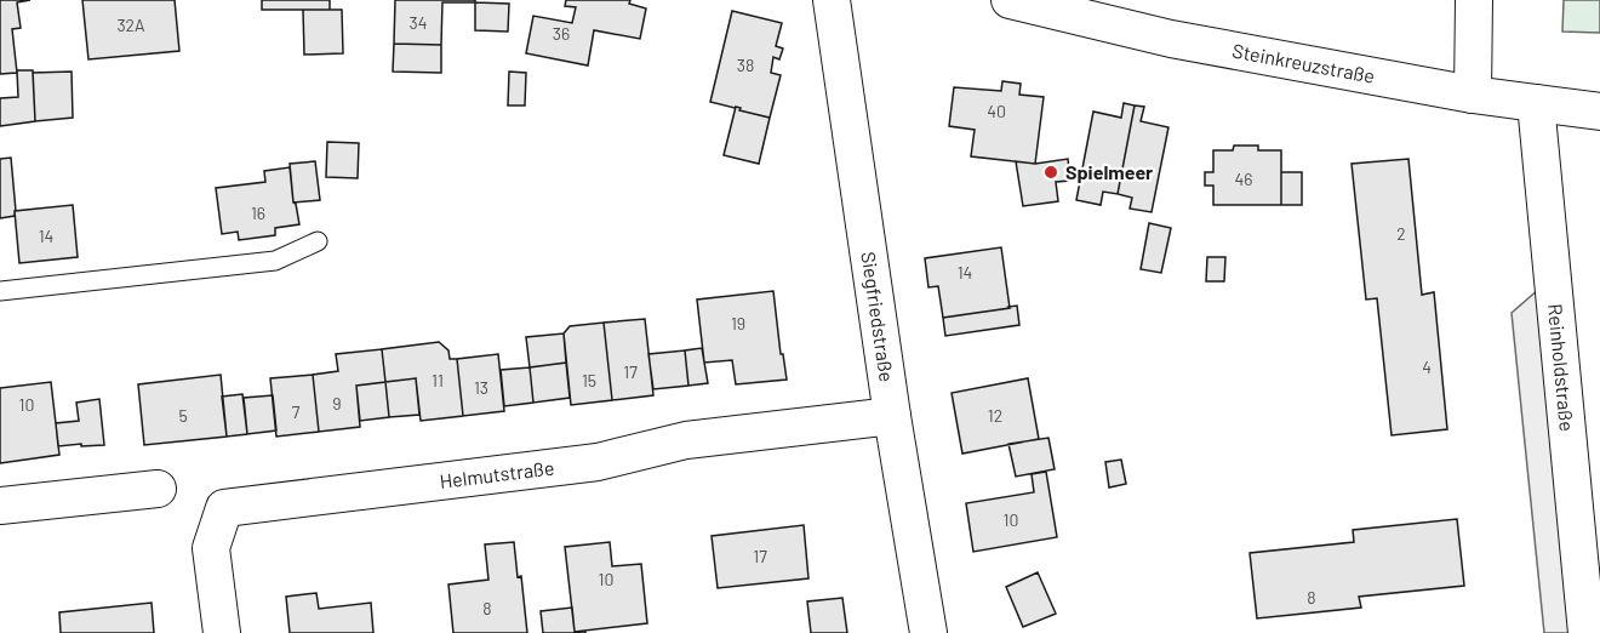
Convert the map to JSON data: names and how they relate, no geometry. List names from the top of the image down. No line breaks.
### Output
{"streets":{"street":["Steinkreuzstraße","Siegfriedstraße","Reinholdstraße","Helmutstraße"]},"crossings":[["Steinkreuzstraße","Reinholdstraße"],["Siegfriedstraße","Helmutstraße"]],"places":["Spielmeer"],"house_numbers":["34","32A","36","38","40","46","16","2","14","14","19","4","17","11","15","13","9","10","7","5","12","10","17","10","8","8"]}
